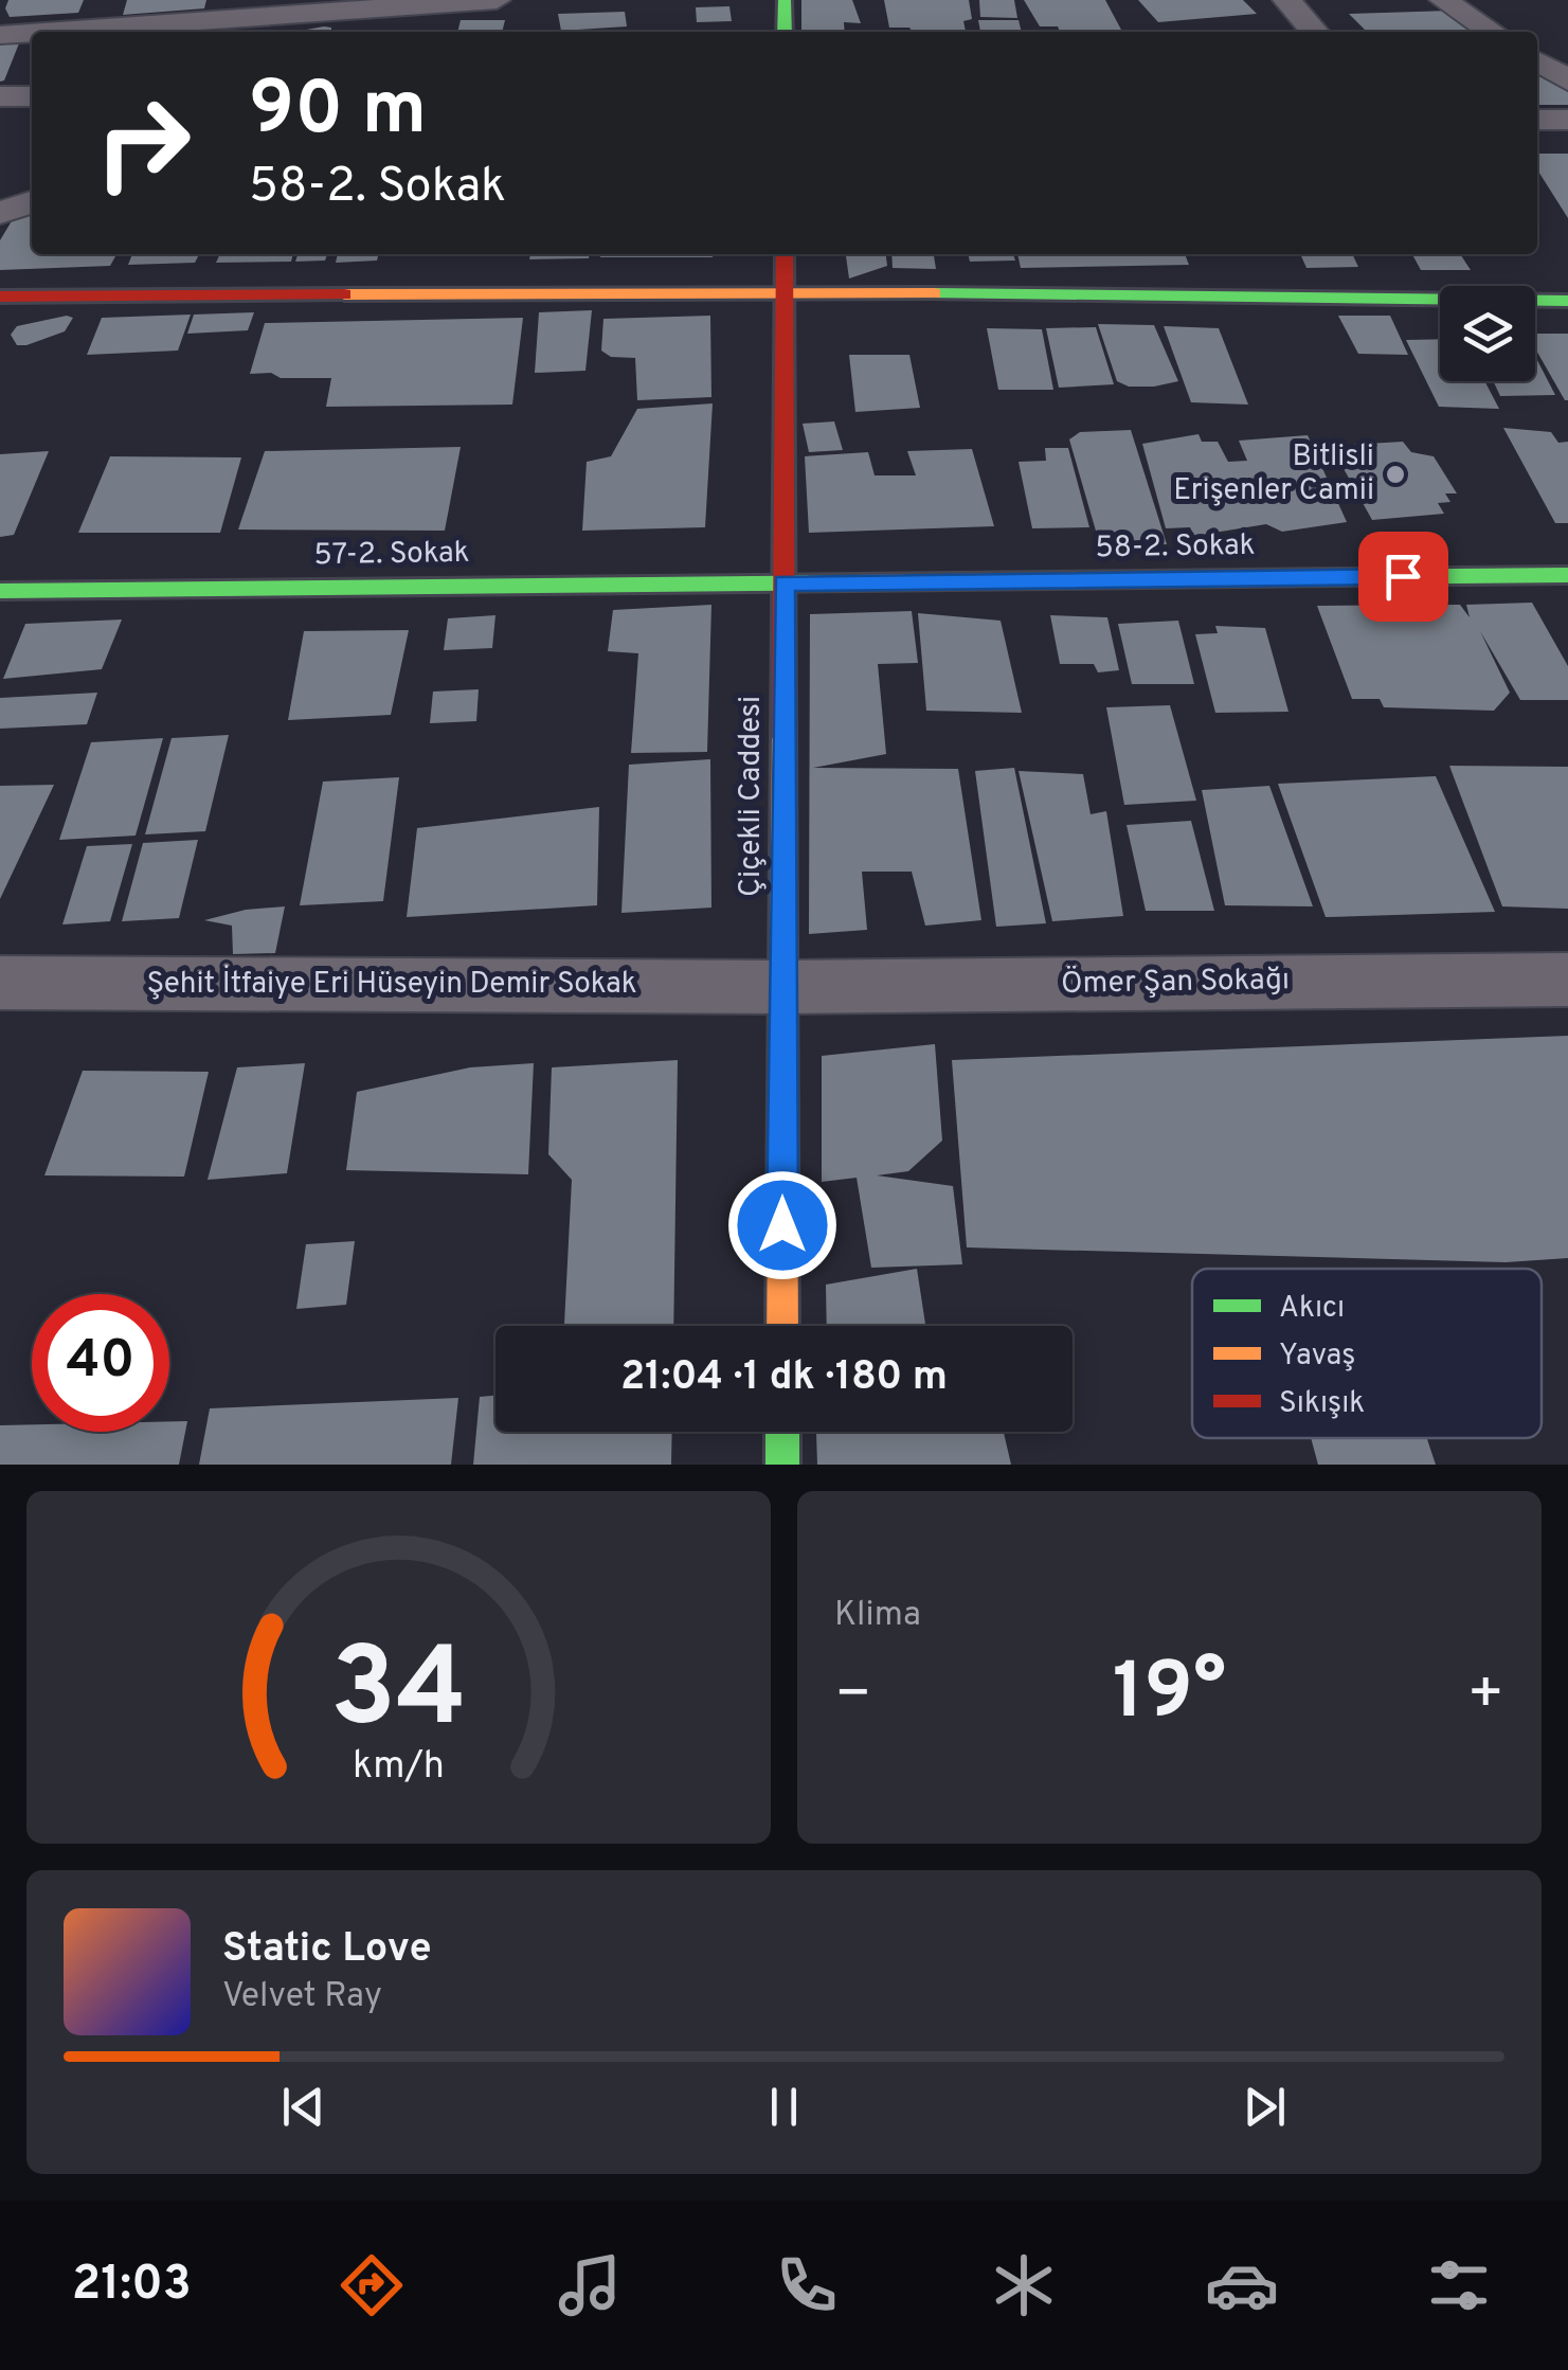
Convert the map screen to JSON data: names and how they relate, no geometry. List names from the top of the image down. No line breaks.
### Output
{"streets":{"street":["58-2. Sokak","57-2. Sokak","Çiçekli Caddesi","Ömer Şan Sokağı","Şehit İtfaiye Eri Hüseyin Demir Sokak"]},"crossings":[["58-2. Sokak","57-2. Sokak"],["58-2. Sokak","Çiçekli Caddesi"],["57-2. Sokak","Çiçekli Caddesi"],["Çiçekli Caddesi","Ömer Şan Sokağı"],["Çiçekli Caddesi","Şehit İtfaiye Eri Hüseyin Demir Sokak"],["Ömer Şan Sokağı","Şehit İtfaiye Eri Hüseyin Demir Sokak"]],"places":["Bitlisli Erişenler Camii"],"legend":["Akıcı","Yavaş","Sıkışık"],"page":{"turn":["90 m","58-2. Sokak"],"limit":"40","trip":"21:04 · 1 dk · 180 m","tile":"Klima","heat":["−","19°","+"],"song":["Static Love","Velvet Ray"],"tabs":"21:03","gauge":["34","km/h"]}}
